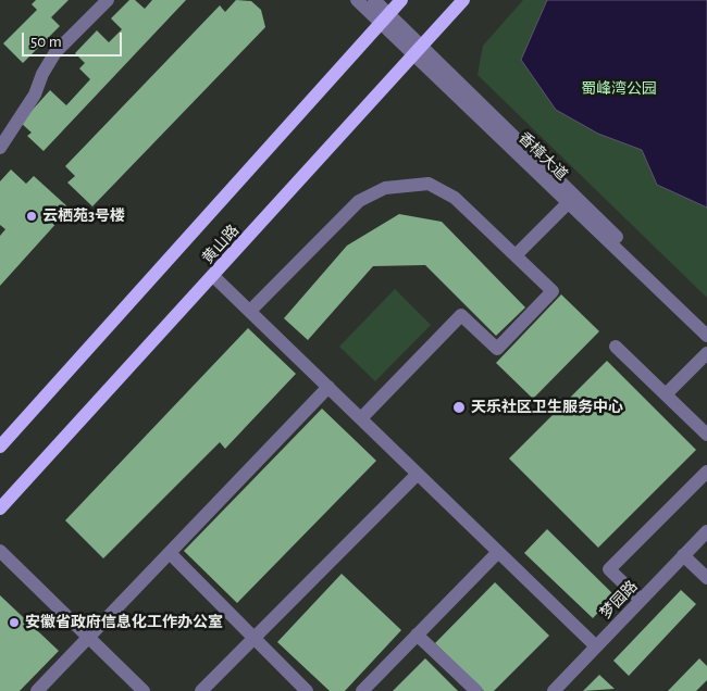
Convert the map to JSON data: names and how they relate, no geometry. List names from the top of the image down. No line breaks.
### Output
{"streets":{"main road":["黄山路"],"street":["香樟大道","梦园路"]},"crossings":[["香樟大道","黄山路"]],"parks":["蜀峰湾公园"],"places":["云栖苑3号楼","天乐社区卫生服务中心","安徽省政府信息化工作办公室"],"scale_bar":"50 m"}
